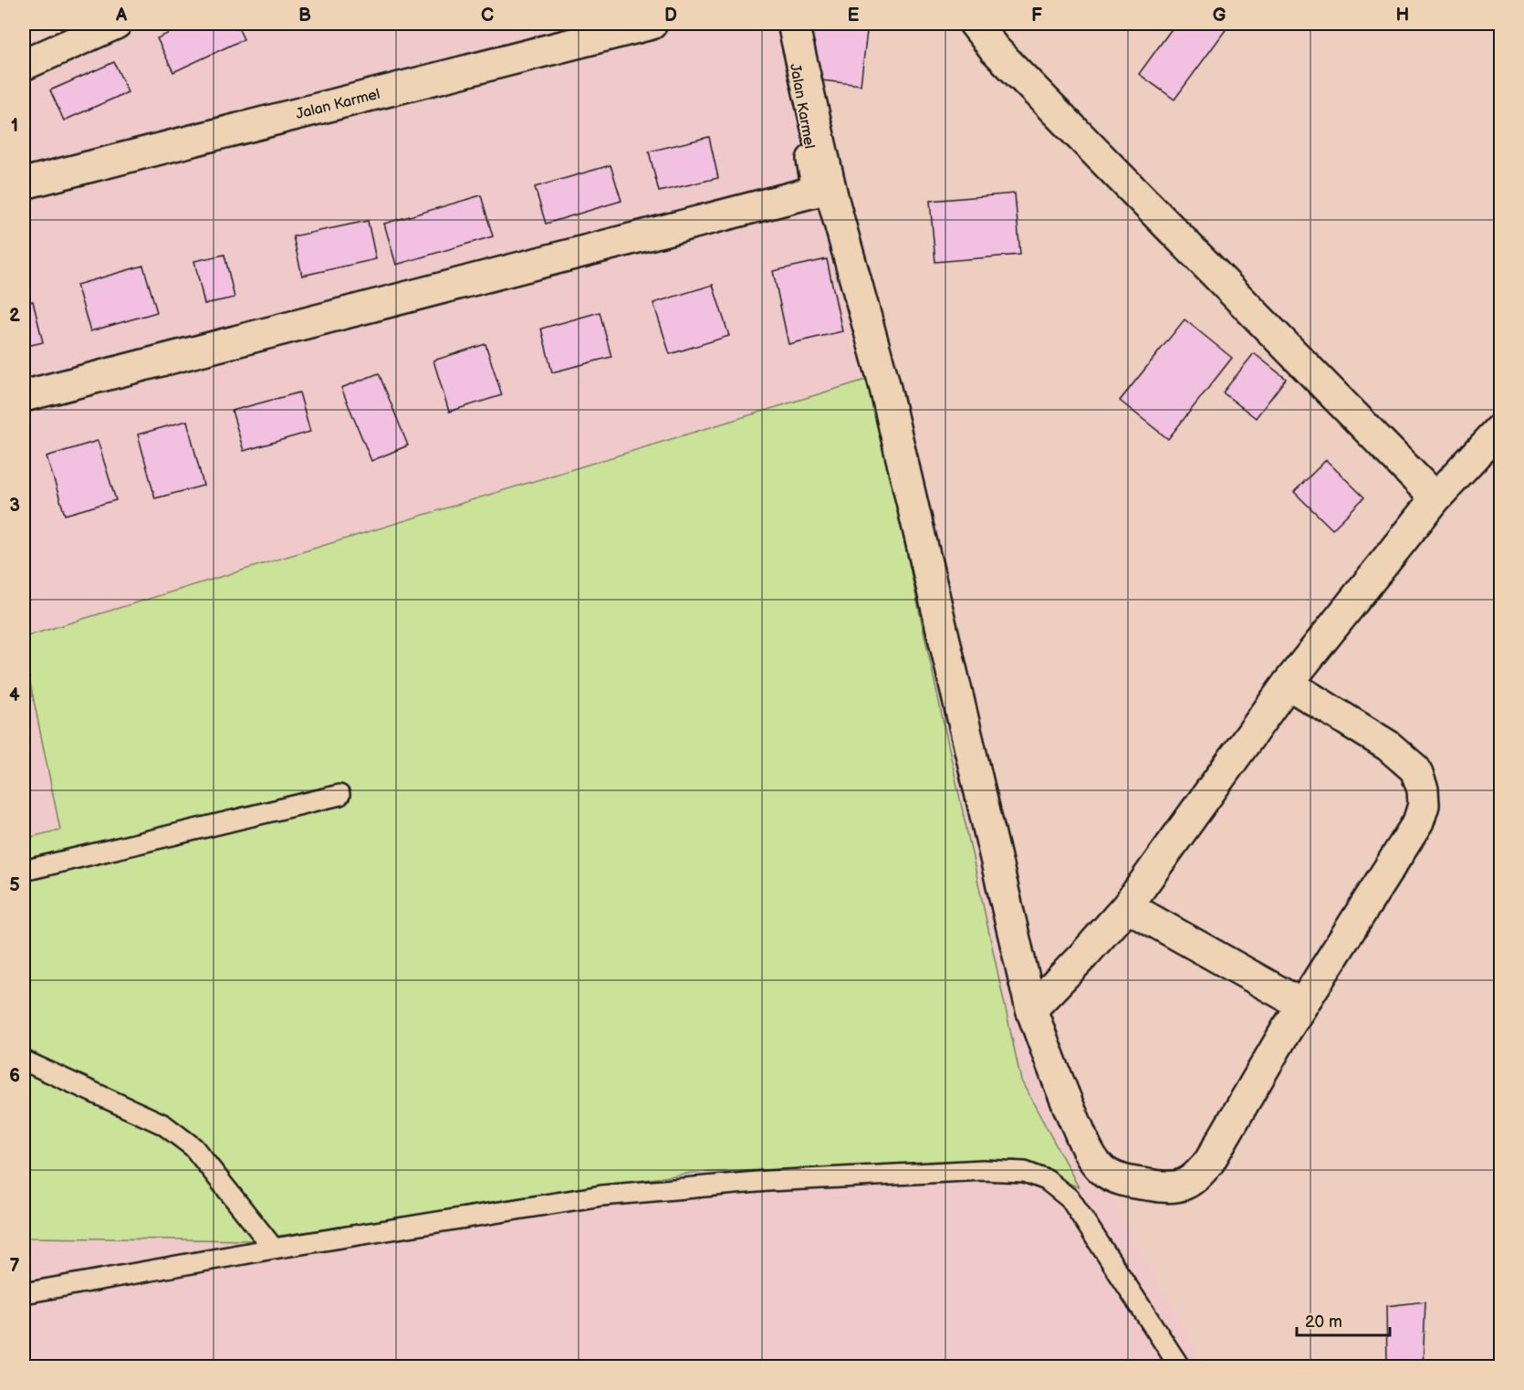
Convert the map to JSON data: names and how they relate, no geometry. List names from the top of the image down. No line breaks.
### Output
{"streets":{"street":["Jalan Karmel"]},"scale_bar":"20 m","grid":{"columns":["A","B","C","D","E","F","G","H"],"rows":["1","2","3","4","5","6","7"]}}
